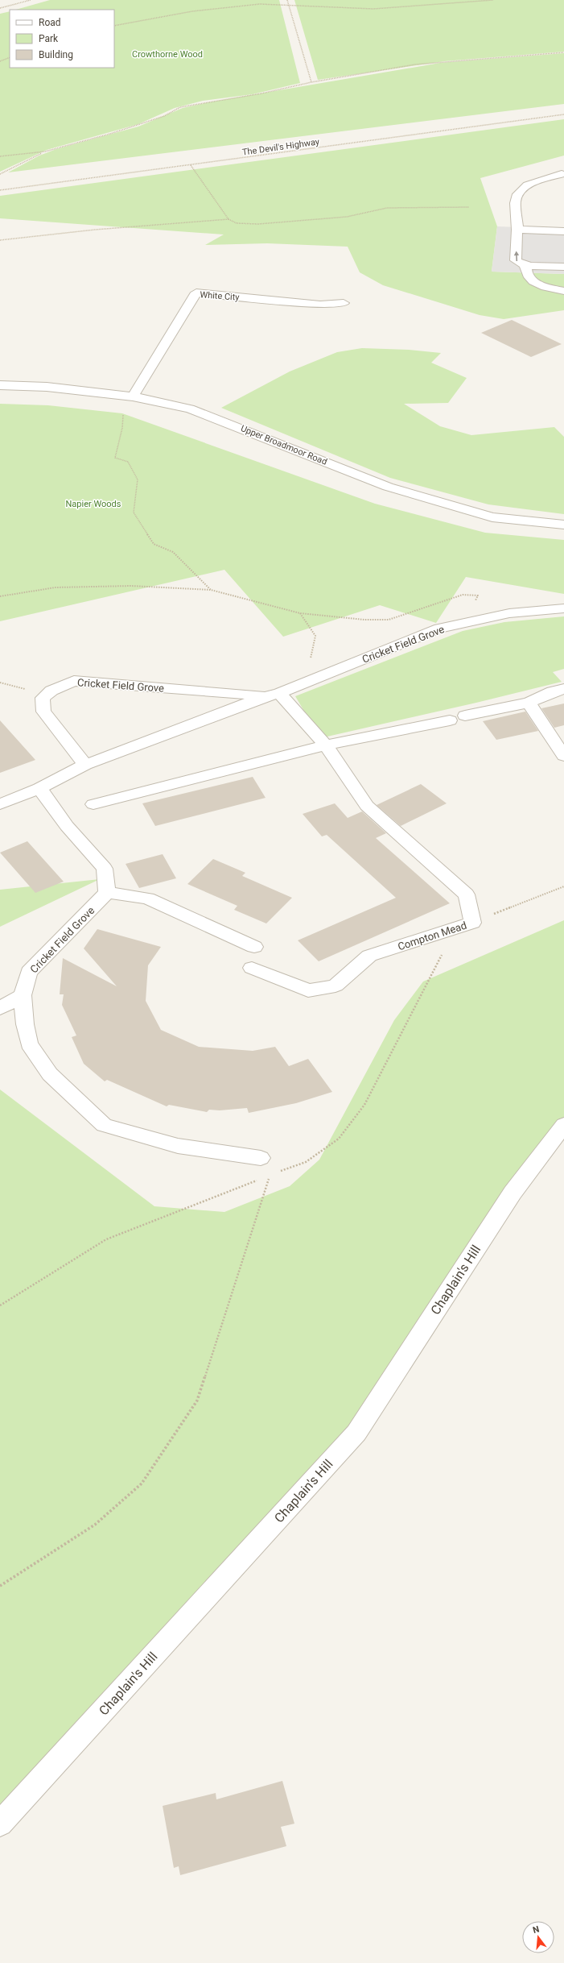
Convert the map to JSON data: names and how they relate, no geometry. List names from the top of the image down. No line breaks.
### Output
{"streets":{"street":["White City","Upper Broadmoor Road","Cricket Field Grove","Compton Mead","Chaplain's Hill"],"path":["The Devil's Highway"]},"crossings":[["White City","Upper Broadmoor Road"],["Cricket Field Grove","Compton Mead"]],"parks":["Crowthorne Wood","Napier Woods"],"legend":["Road","Park","Building"],"north":"top"}
